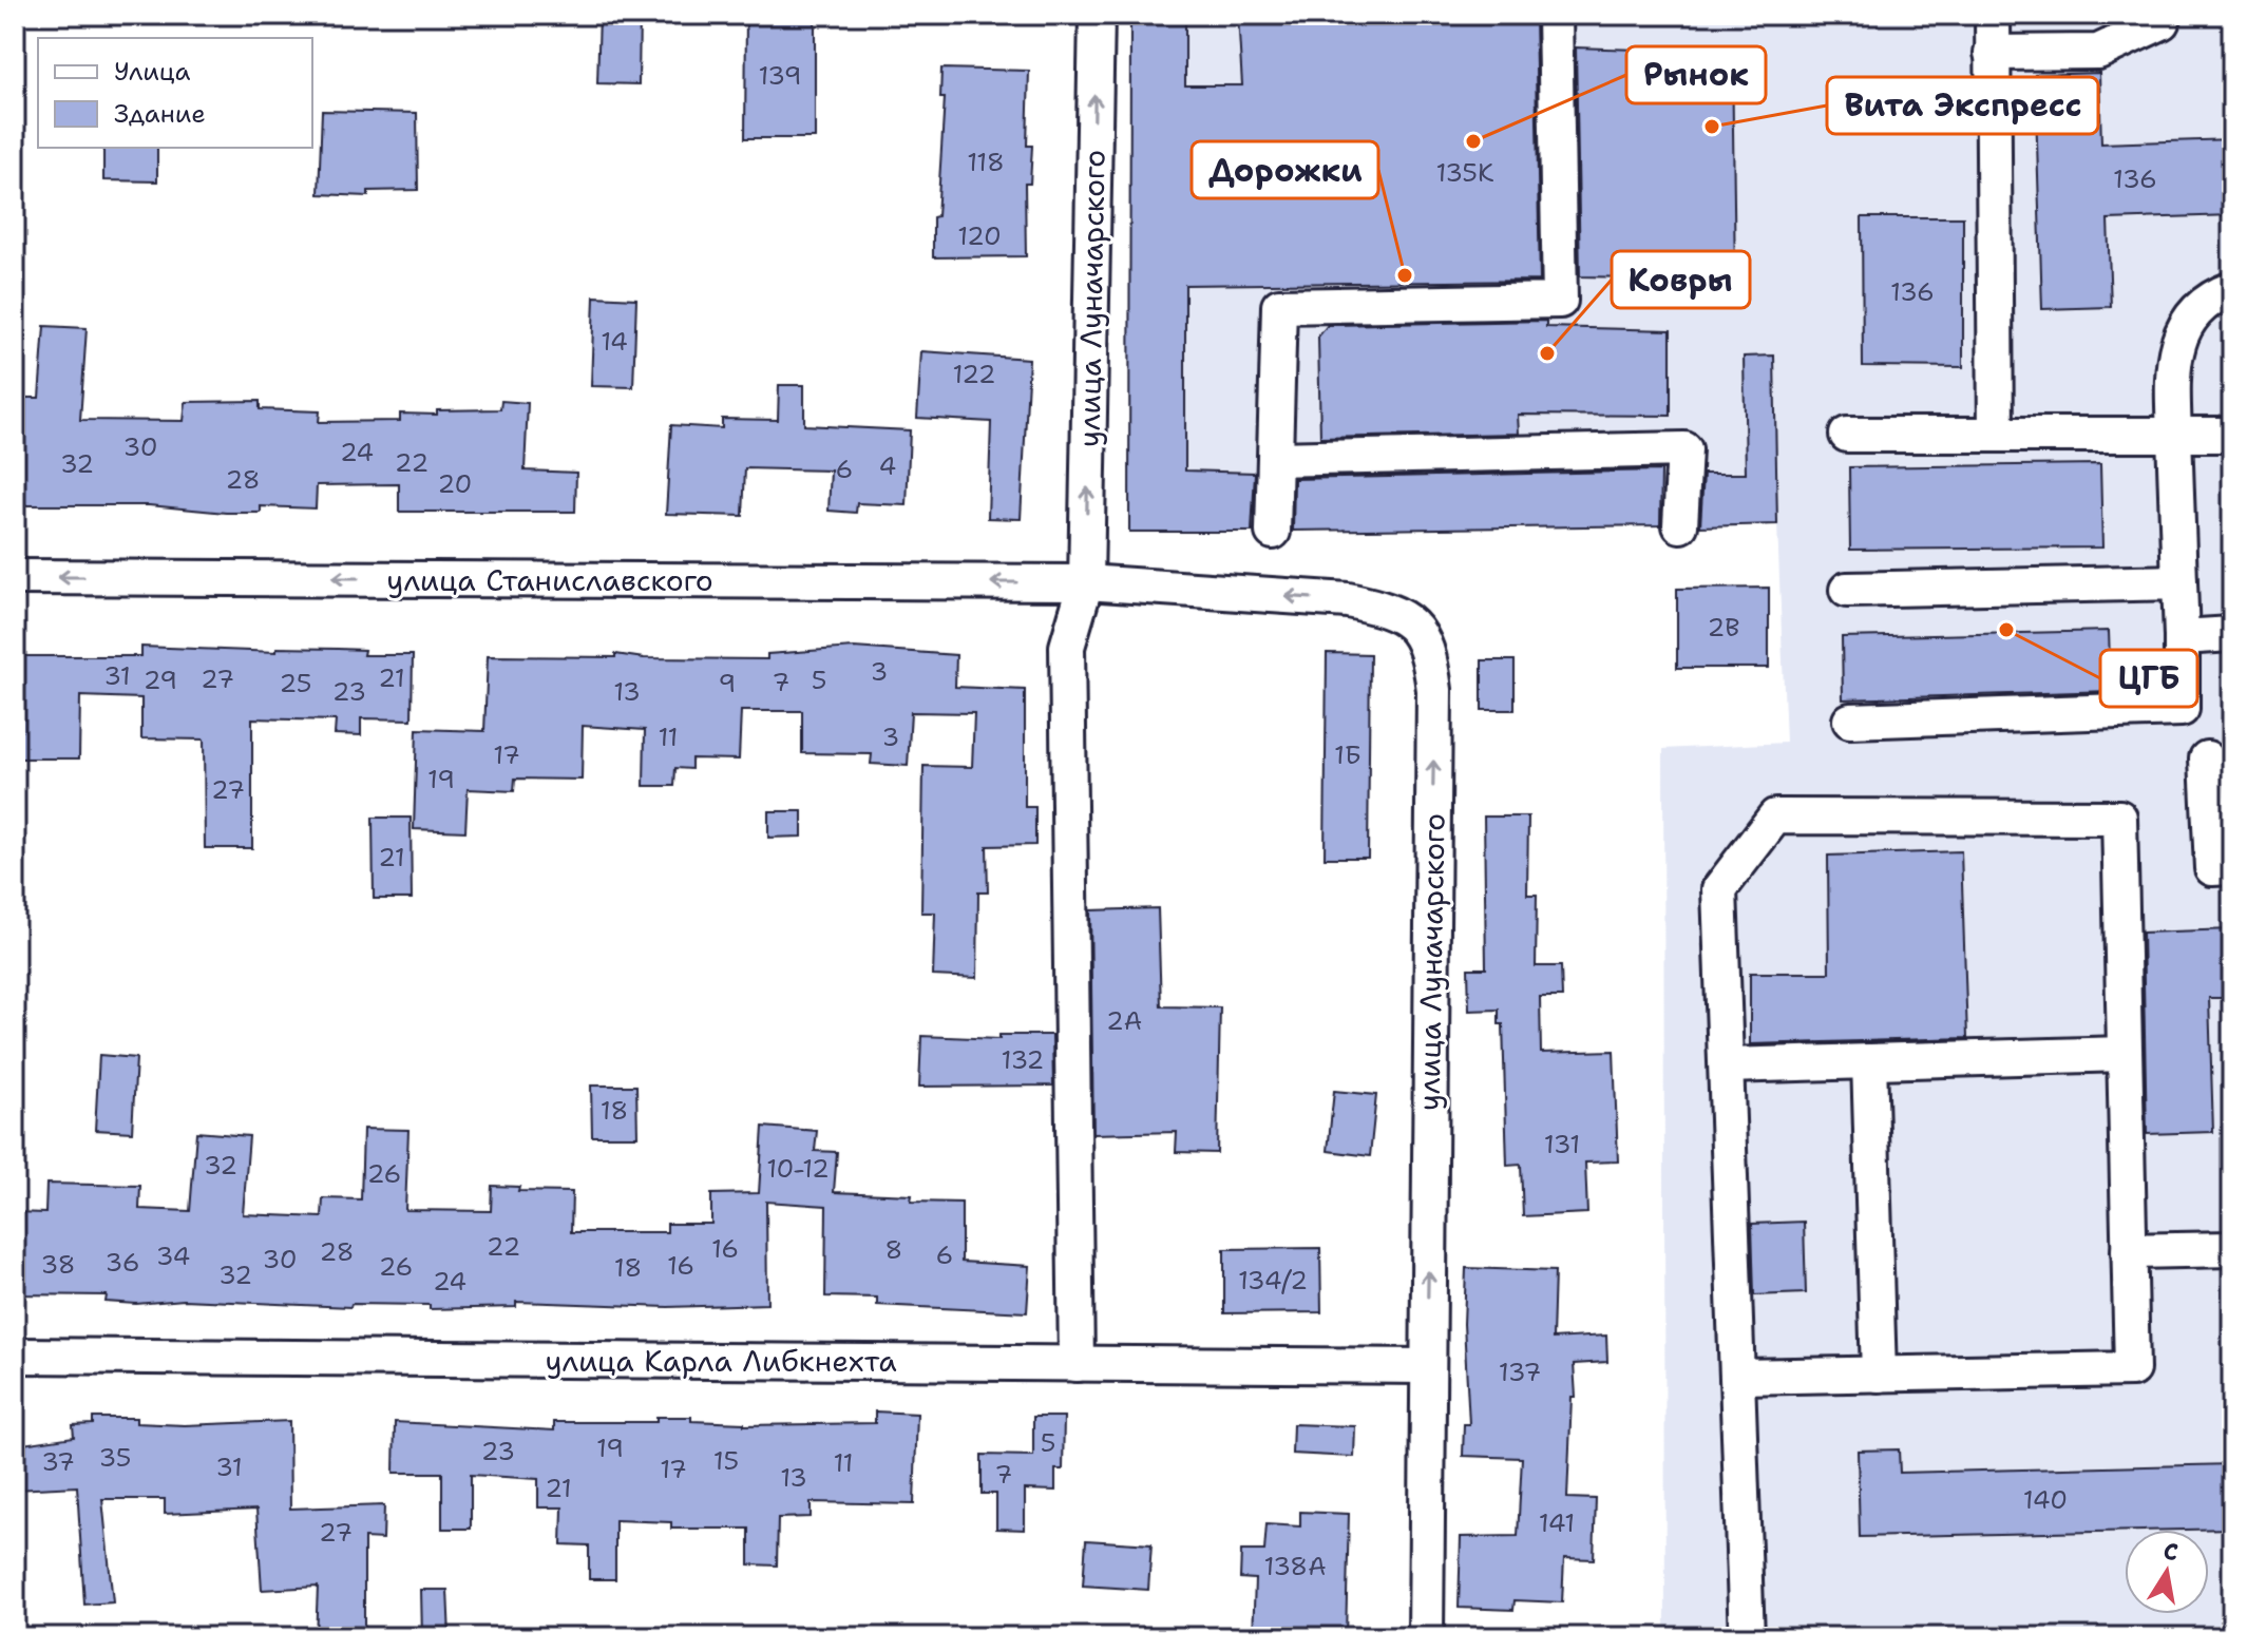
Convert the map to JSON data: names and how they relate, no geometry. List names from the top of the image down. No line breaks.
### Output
{"streets":{"street":["улица Луначарского","улица Станиславского","улица Карла Либкнехта"]},"crossings":[["улица Луначарского","улица Станиславского"],["улица Луначарского","улица Карла Либкнехта"]],"one_way":["улица Луначарского","улица Станиславского"],"places":["Вита Экспресс","Рынок","Дорожки","Ковры","ЦГБ"],"house_numbers":["139","118","135К","136","120","136","14","122","30","24","22","32","4","6","28","20","2В","3","31","21","27","29","5","7","25","9","23","13","11","3","17","1Б","19","27","21","2А","132","18","131","32","10-12","26","22","16","8","28","6","34","30","36","38","16","26","18","32","134/2","24","137","5","19","23","35","15","37","11","31","17","7","13","21","140","141","27","138А"],"legend":["Улица","Здание"],"north":"top"}
